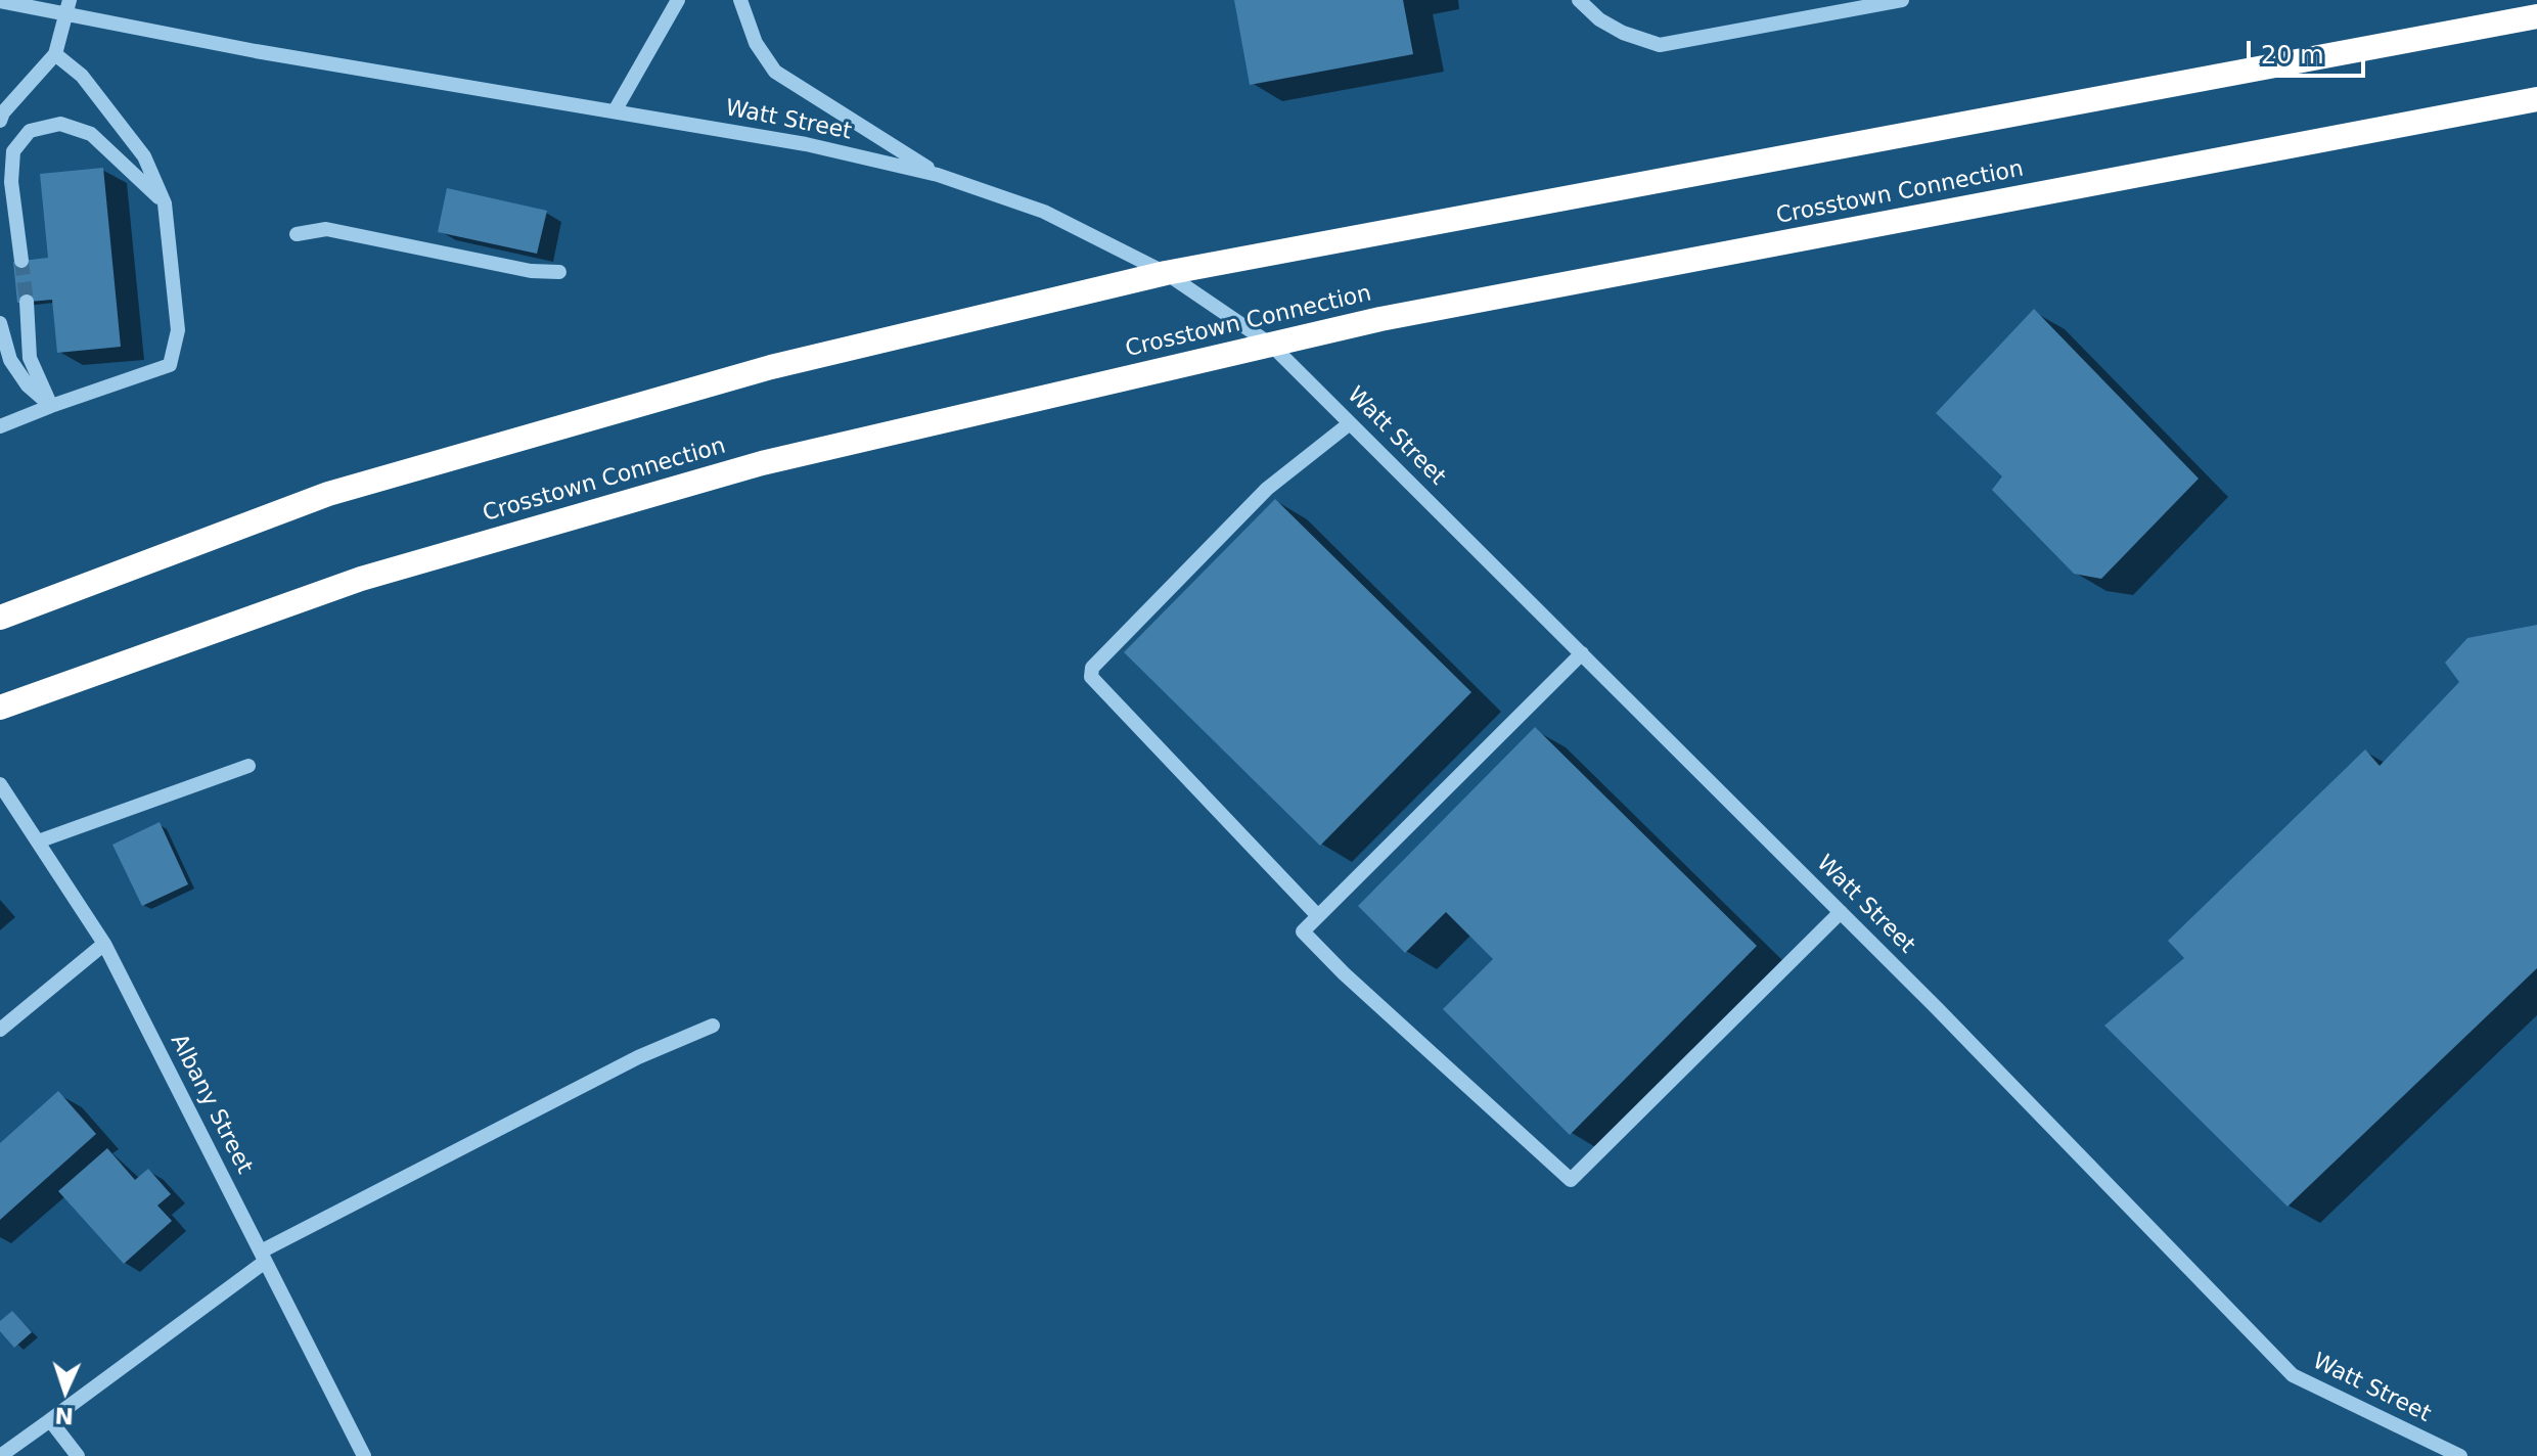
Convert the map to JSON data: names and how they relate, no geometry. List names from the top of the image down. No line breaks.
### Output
{"streets":{"highway":["Crosstown Connection"],"street":["Watt Street","Albany Street"]},"crossings":[["Watt Street","Crosstown Connection"]],"scale_bar":"20 m","north":"bottom"}
